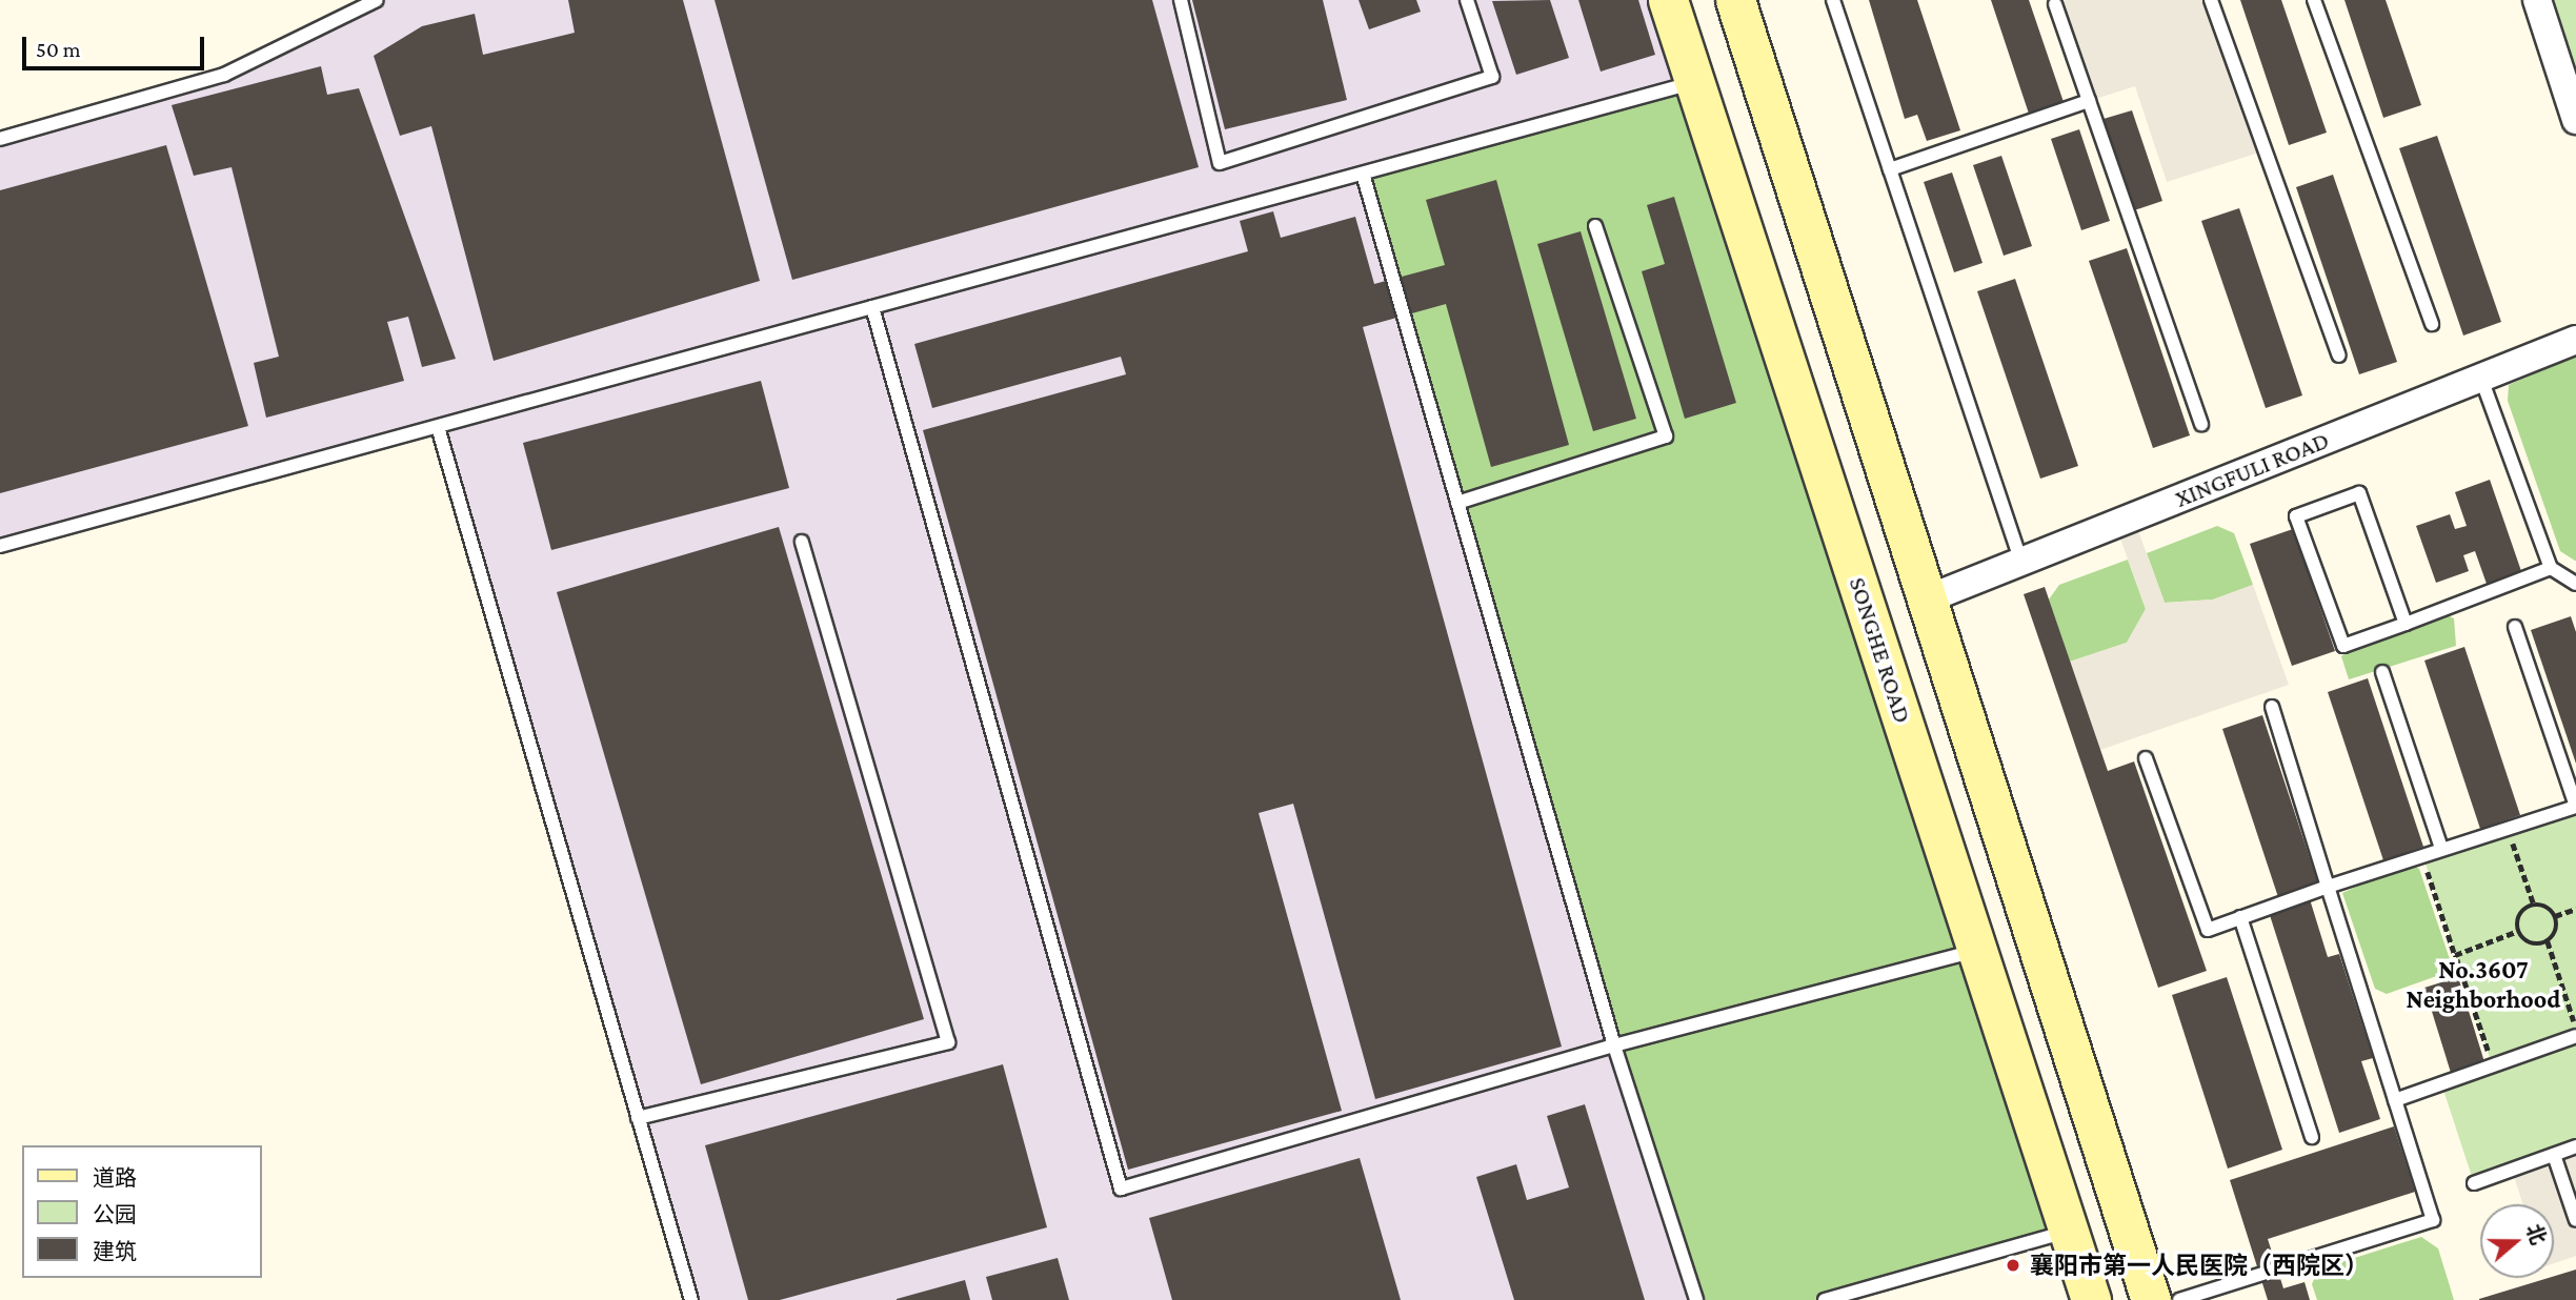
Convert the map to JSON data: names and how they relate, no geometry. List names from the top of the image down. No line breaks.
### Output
{"streets":{"main road":["SONGHE ROAD"],"street":["XINGFULI ROAD"]},"districts":["No.3607 Neighborhood"],"places":["襄阳市第一人民医院（西院区）"],"legend":["道路","公园","建筑"],"scale_bar":"50 m","north":"right"}
